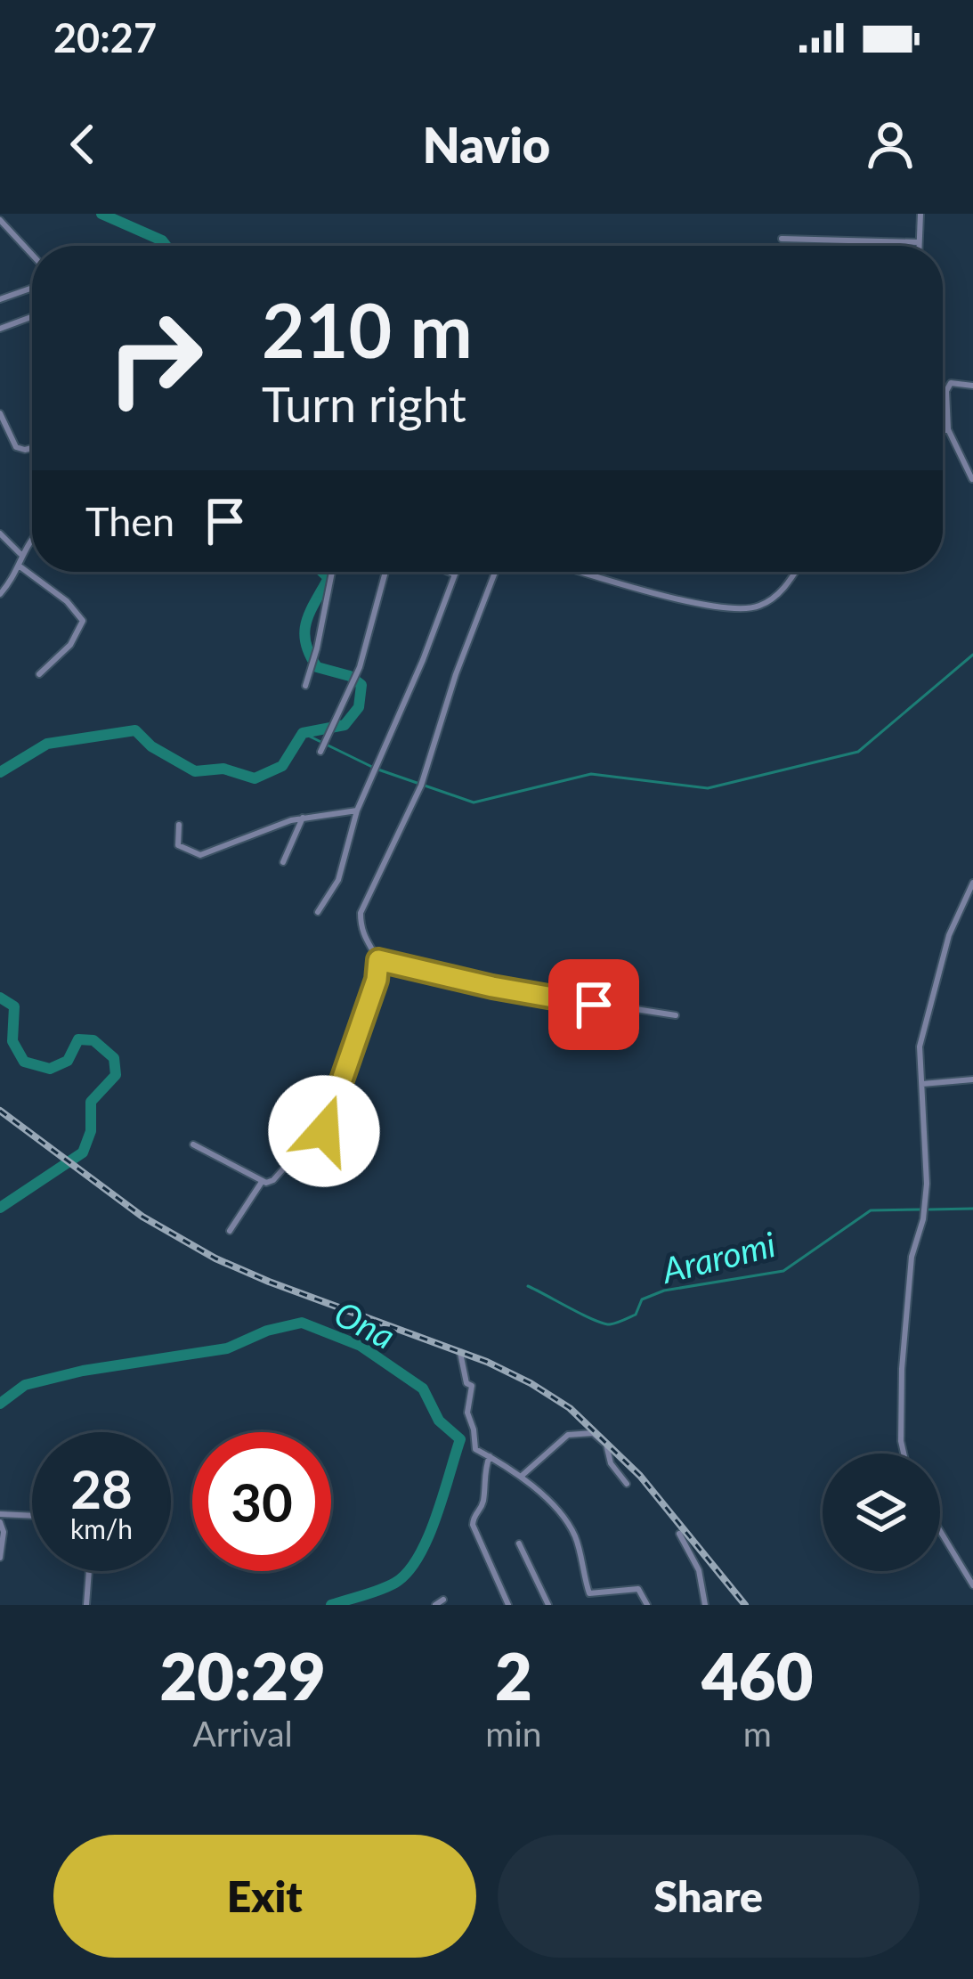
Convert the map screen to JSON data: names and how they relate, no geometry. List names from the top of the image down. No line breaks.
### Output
{"water":["Araromi","Ona"],"page":{"status":"20:27","header":"Navio","turn":["210 m","Turn right"],"then":"Then","speed":"28 km/h","limit":"30","eta":["20:29","Arrival","2","min","460","m"],"buttons":["Exit","Share"]}}
